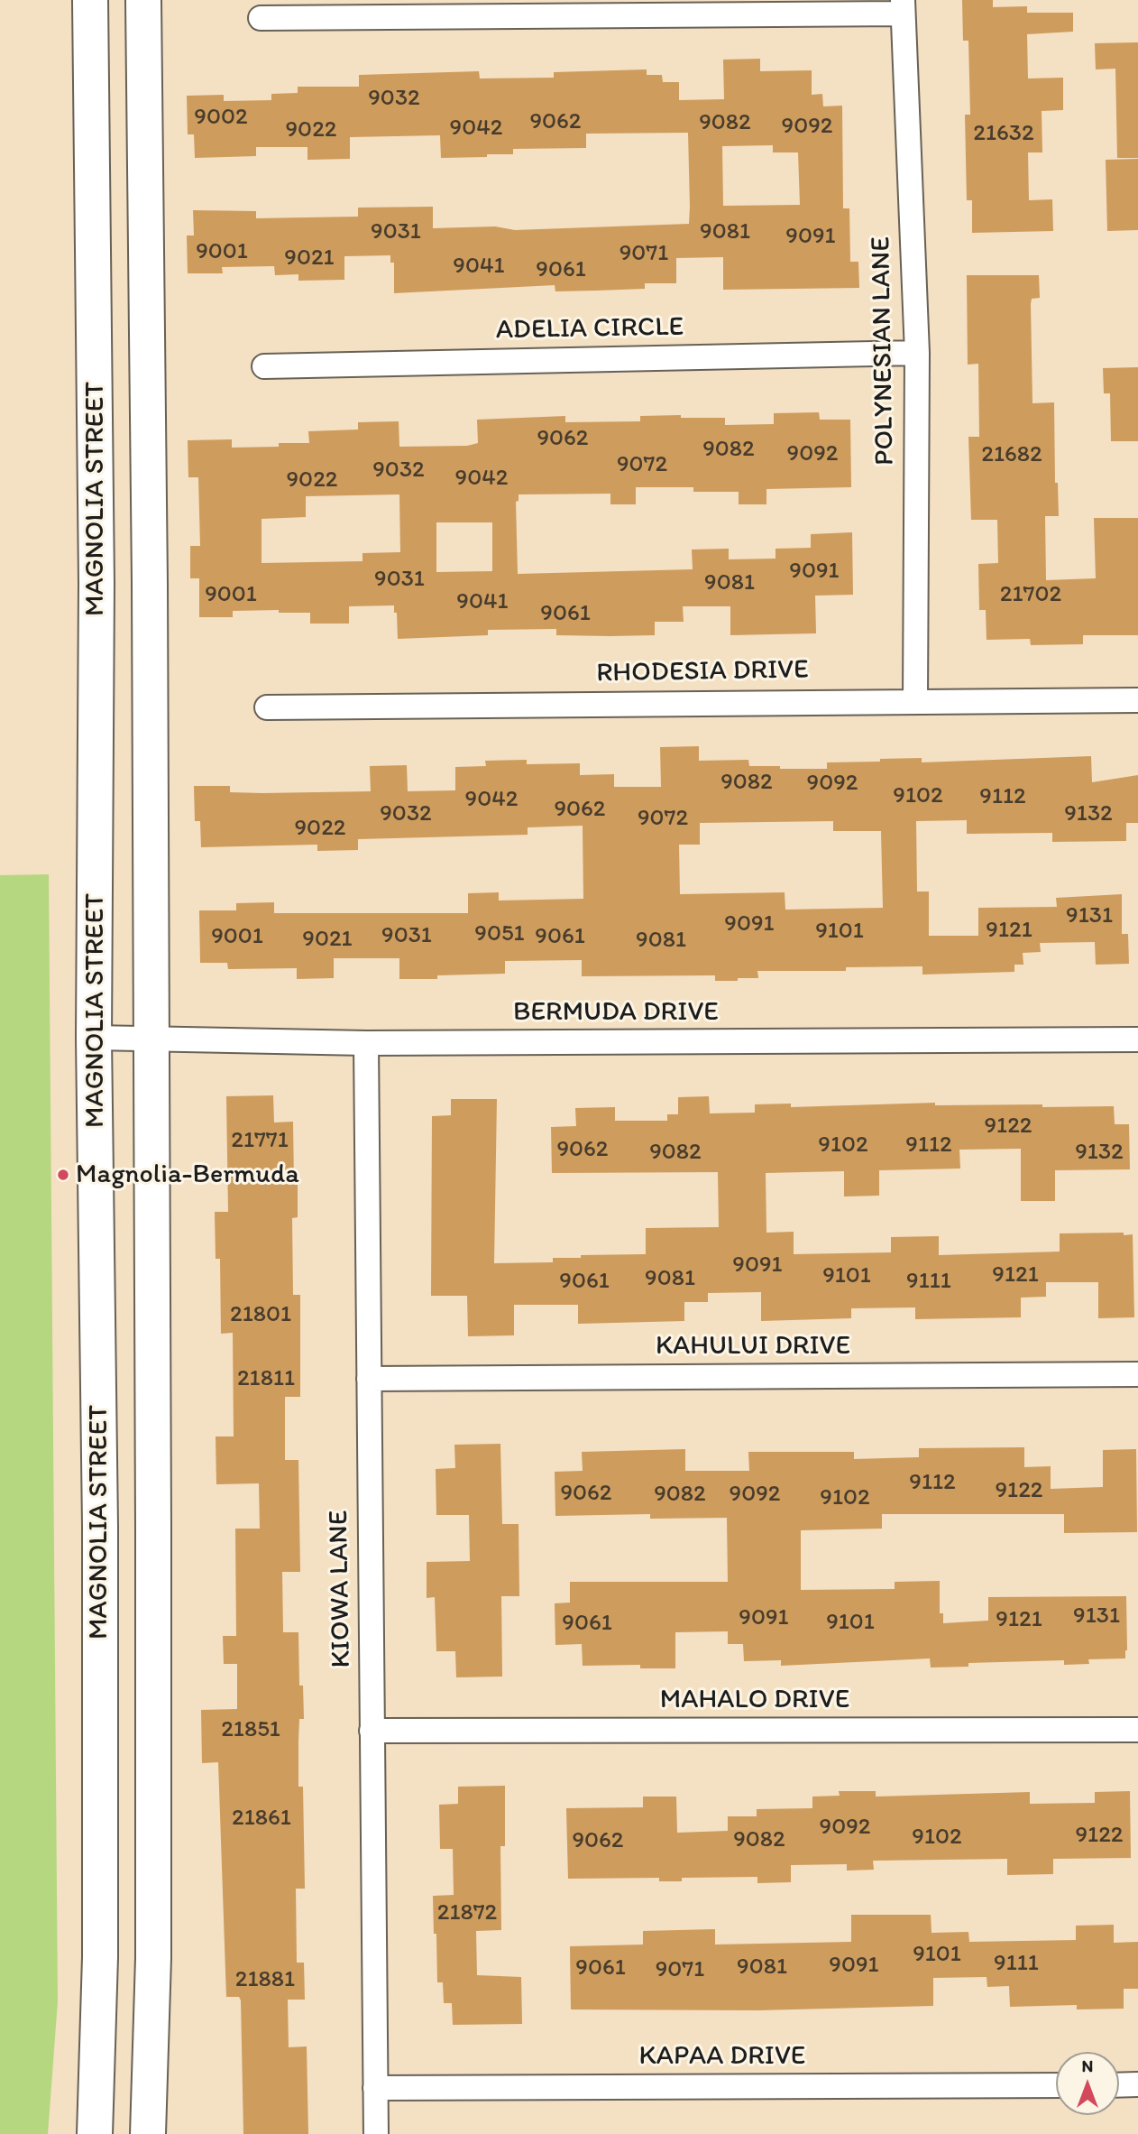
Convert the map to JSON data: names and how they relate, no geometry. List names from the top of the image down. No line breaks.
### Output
{"streets":{"main road":["MAGNOLIA STREET"],"street":["ADELIA CIRCLE","POLYNESIAN LANE","RHODESIA DRIVE","BERMUDA DRIVE","KAHULUI DRIVE","KIOWA LANE","MAHALO DRIVE","KAPAA DRIVE"]},"crossings":[["ADELIA CIRCLE","POLYNESIAN LANE"],["POLYNESIAN LANE","RHODESIA DRIVE"],["MAGNOLIA STREET","BERMUDA DRIVE"],["BERMUDA DRIVE","KIOWA LANE"],["KAHULUI DRIVE","KIOWA LANE"],["KIOWA LANE","MAHALO DRIVE"],["KIOWA LANE","KAPAA DRIVE"]],"places":["Magnolia-Bermuda"],"house_numbers":["9032","9002","9062","9082","9092","9042","9022","21632","9031","9081","9091","9001","9071","9021","9041","9061","9062","9082","9092","21682","9072","9032","9042","9022","9091","9031","9081","9001","21702","9041","9061","9082","9092","9102","9112","9042","9062","9032","9132","9072","9022","9131","9091","9121","9101","9051","9031","9001","9061","9021","9081","9122","21771","9102","9112","9062","9082","9132","9091","9121","9101","9081","9061","9111","21801","21811","9112","9122","9062","9082","9092","9102","9131","9091","9121","9101","9061","21851","21861","9092","9122","9102","9082","9062","21872","9101","9111","9091","9081","9061","9071","21881"],"north":"top"}
